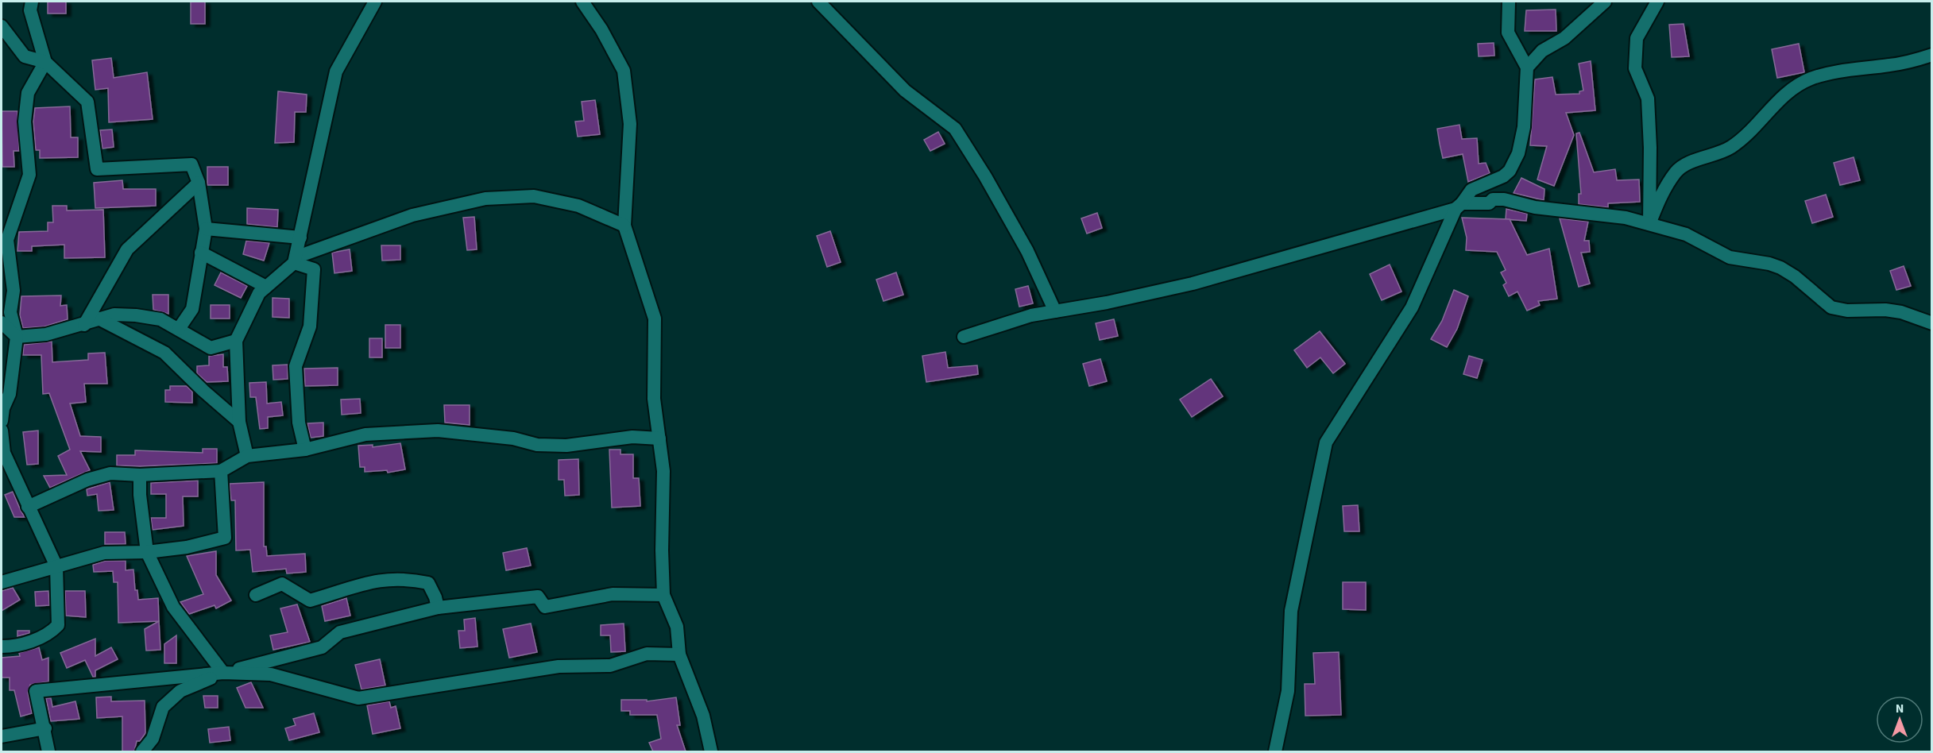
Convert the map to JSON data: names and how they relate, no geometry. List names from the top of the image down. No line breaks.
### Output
{"north":"top"}
